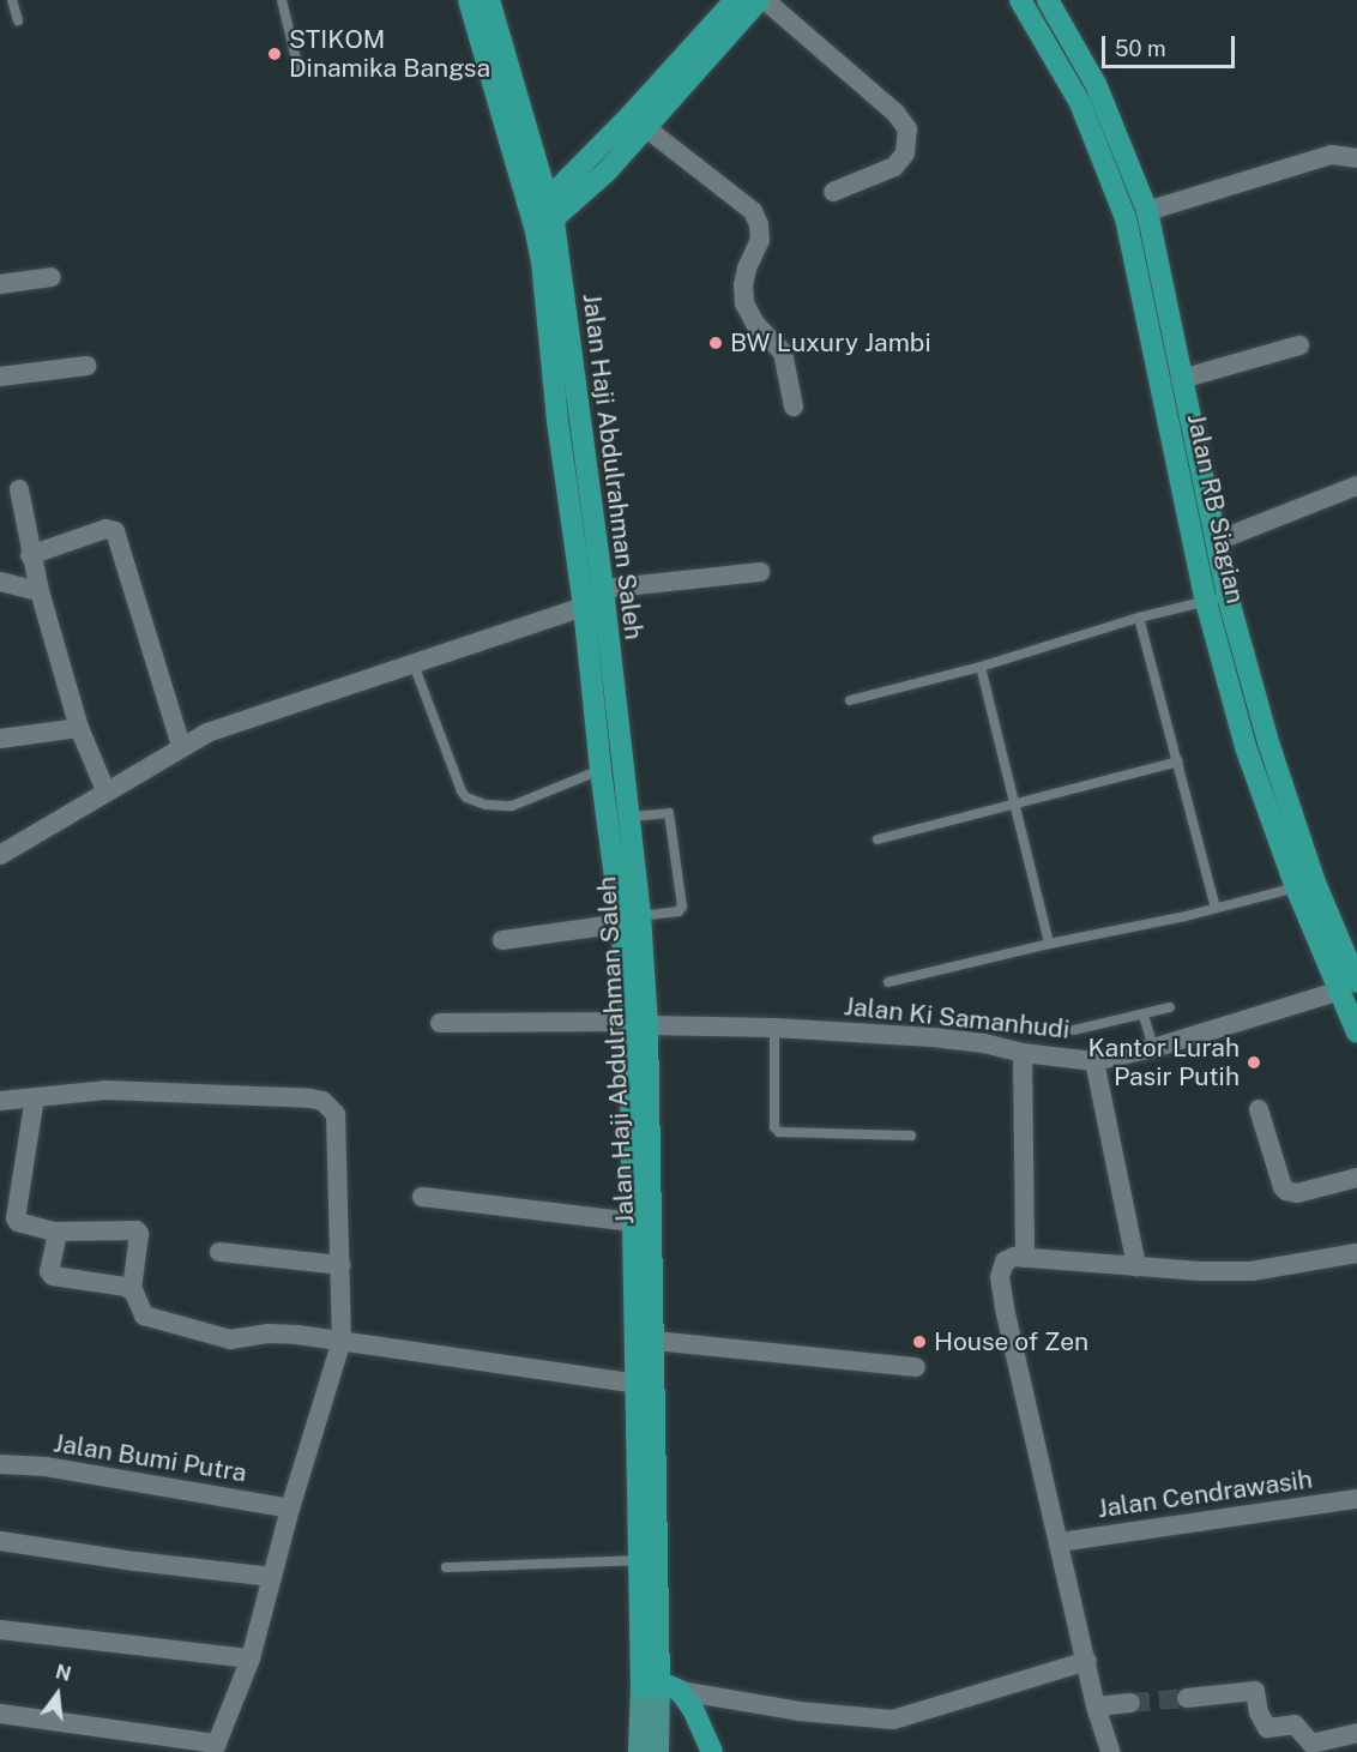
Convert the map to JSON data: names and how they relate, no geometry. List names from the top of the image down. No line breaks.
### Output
{"streets":{"highway":["Jalan Haji Abdulrahman Saleh","Jalan RB Siagian"],"street":["Jalan Ki Samanhudi","Jalan Bumi Putra","Jalan Cendrawasih"]},"crossings":[["Jalan Haji Abdulrahman Saleh","Jalan Ki Samanhudi"],["Jalan RB Siagian","Jalan Ki Samanhudi"]],"places":["STIKOM Dinamika Bangsa","BW Luxury Jambi","Kantor Lurah Pasir Putih","House of Zen"],"scale_bar":"50 m","north":"top"}
